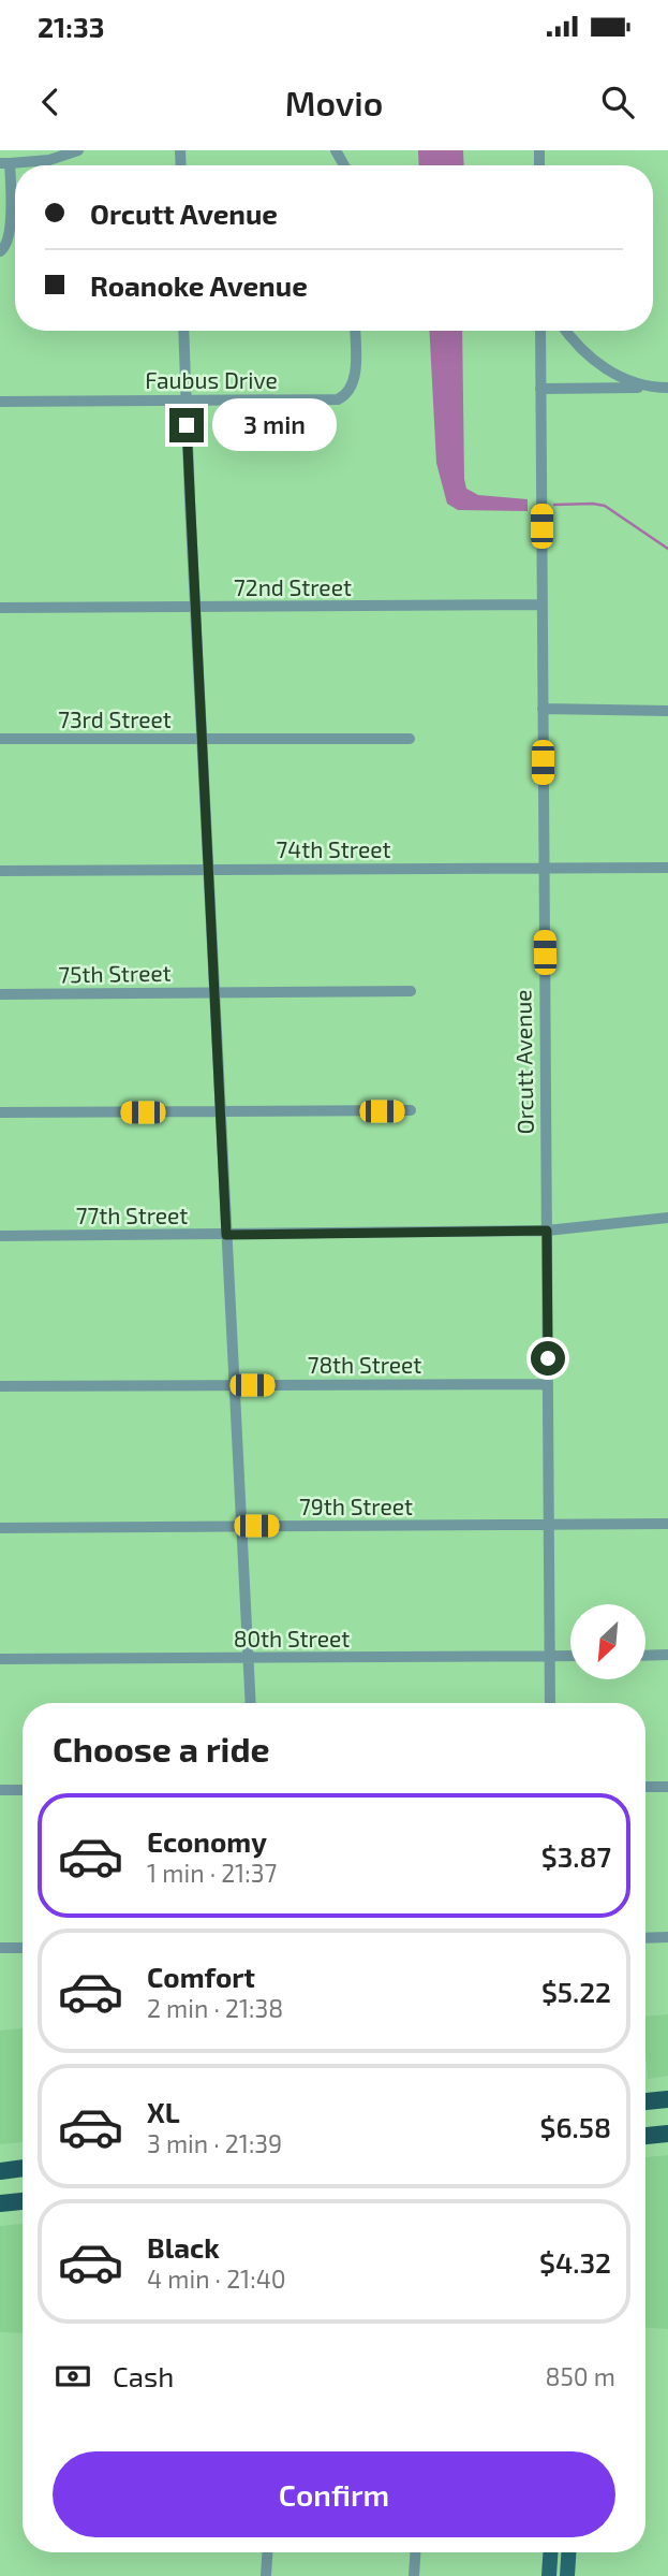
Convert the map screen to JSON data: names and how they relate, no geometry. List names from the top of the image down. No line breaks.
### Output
{"streets":{"street":["Faubus Drive","72nd Street","73rd Street","74th Street","75th Street","Orcutt Avenue","77th Street","78th Street","79th Street","80th Street"]},"crossings":[["72nd Street","Orcutt Avenue"],["74th Street","Orcutt Avenue"],["Orcutt Avenue","77th Street"],["Orcutt Avenue","78th Street"],["Orcutt Avenue","79th Street"],["Orcutt Avenue","80th Street"]],"north":"bottom left","page":{"status":"21:33","header":"Movio","banner":["Orcutt Avenue","Roanoke Avenue"],"bubble":"3 min","heading":"Choose a ride","list":[{"name":"Economy","note":"1 min · 21:37","value":"$3.87"},{"name":"Comfort","note":"2 min · 21:38","value":"$5.22"},{"name":"XL","note":"3 min · 21:39","value":"$6.58"},{"name":"Black","note":"4 min · 21:40","value":"$4.32"}],"pay":["Cash","850 m"],"buttons":"Confirm"}}
